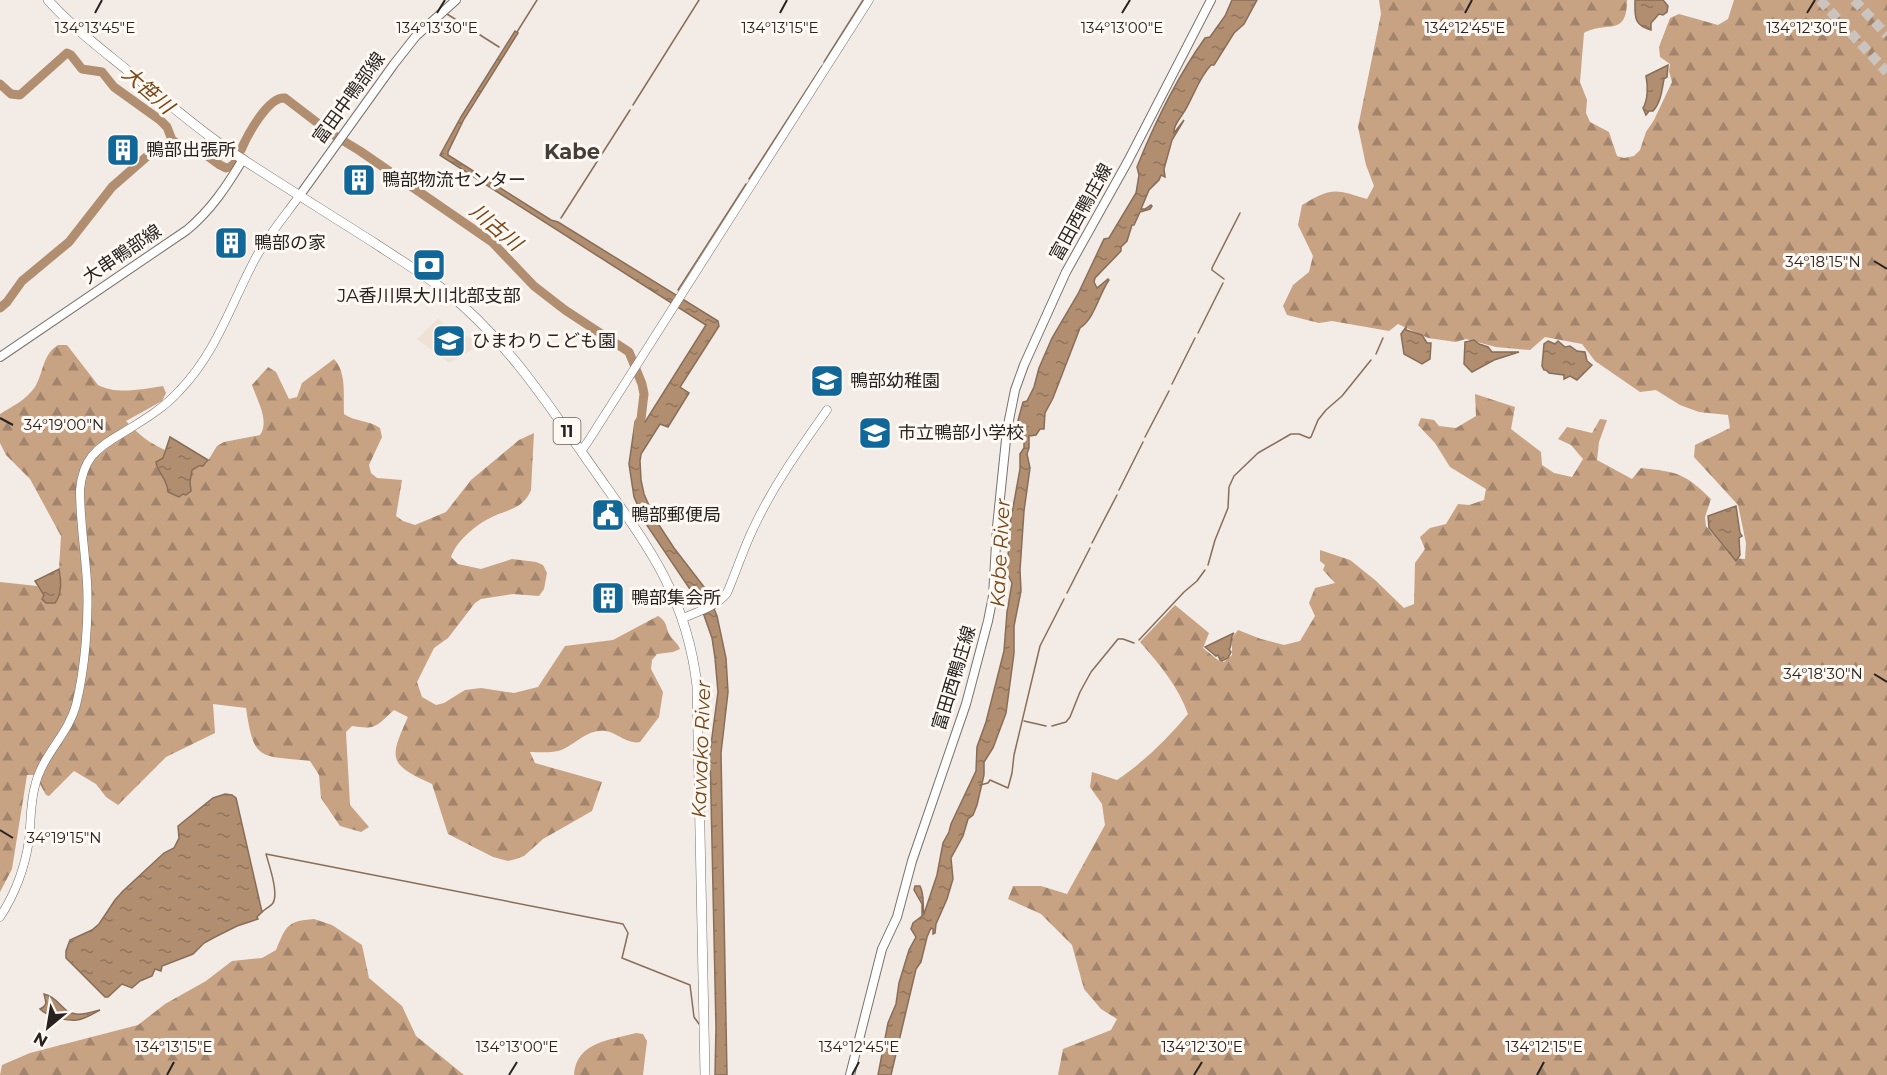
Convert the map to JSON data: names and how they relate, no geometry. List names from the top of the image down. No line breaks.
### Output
{"streets":{"highway":["11"],"main road":["富田中鴨部線","富田西鴨庄線","大串鴨部線"]},"crossings":[["富田中鴨部線","11"],["大串鴨部線","11"]],"districts":["Kabe"],"water":["大笹川","川古川","Kabe River","Kawako River"],"places":{"building":["鴨部出張所","鴨部物流センター","鴨部の家","鴨部集会所"],"bank":["JA香川県大川北部支部"],"school or university":["ひまわりこども園","鴨部幼稚園","市立鴨部小学校"],"public building":["鴨部郵便局"]},"north":"bottom left","coordinates":["134°13'45\"E","134°13'30\"E","134°13'15\"E","134°13'00\"E","134°12'45\"E","134°12'30\"E","34°18'15\"N","34°19'00\"N","34°18'30\"N","34°19'15\"N","134°12'15\"E"]}
